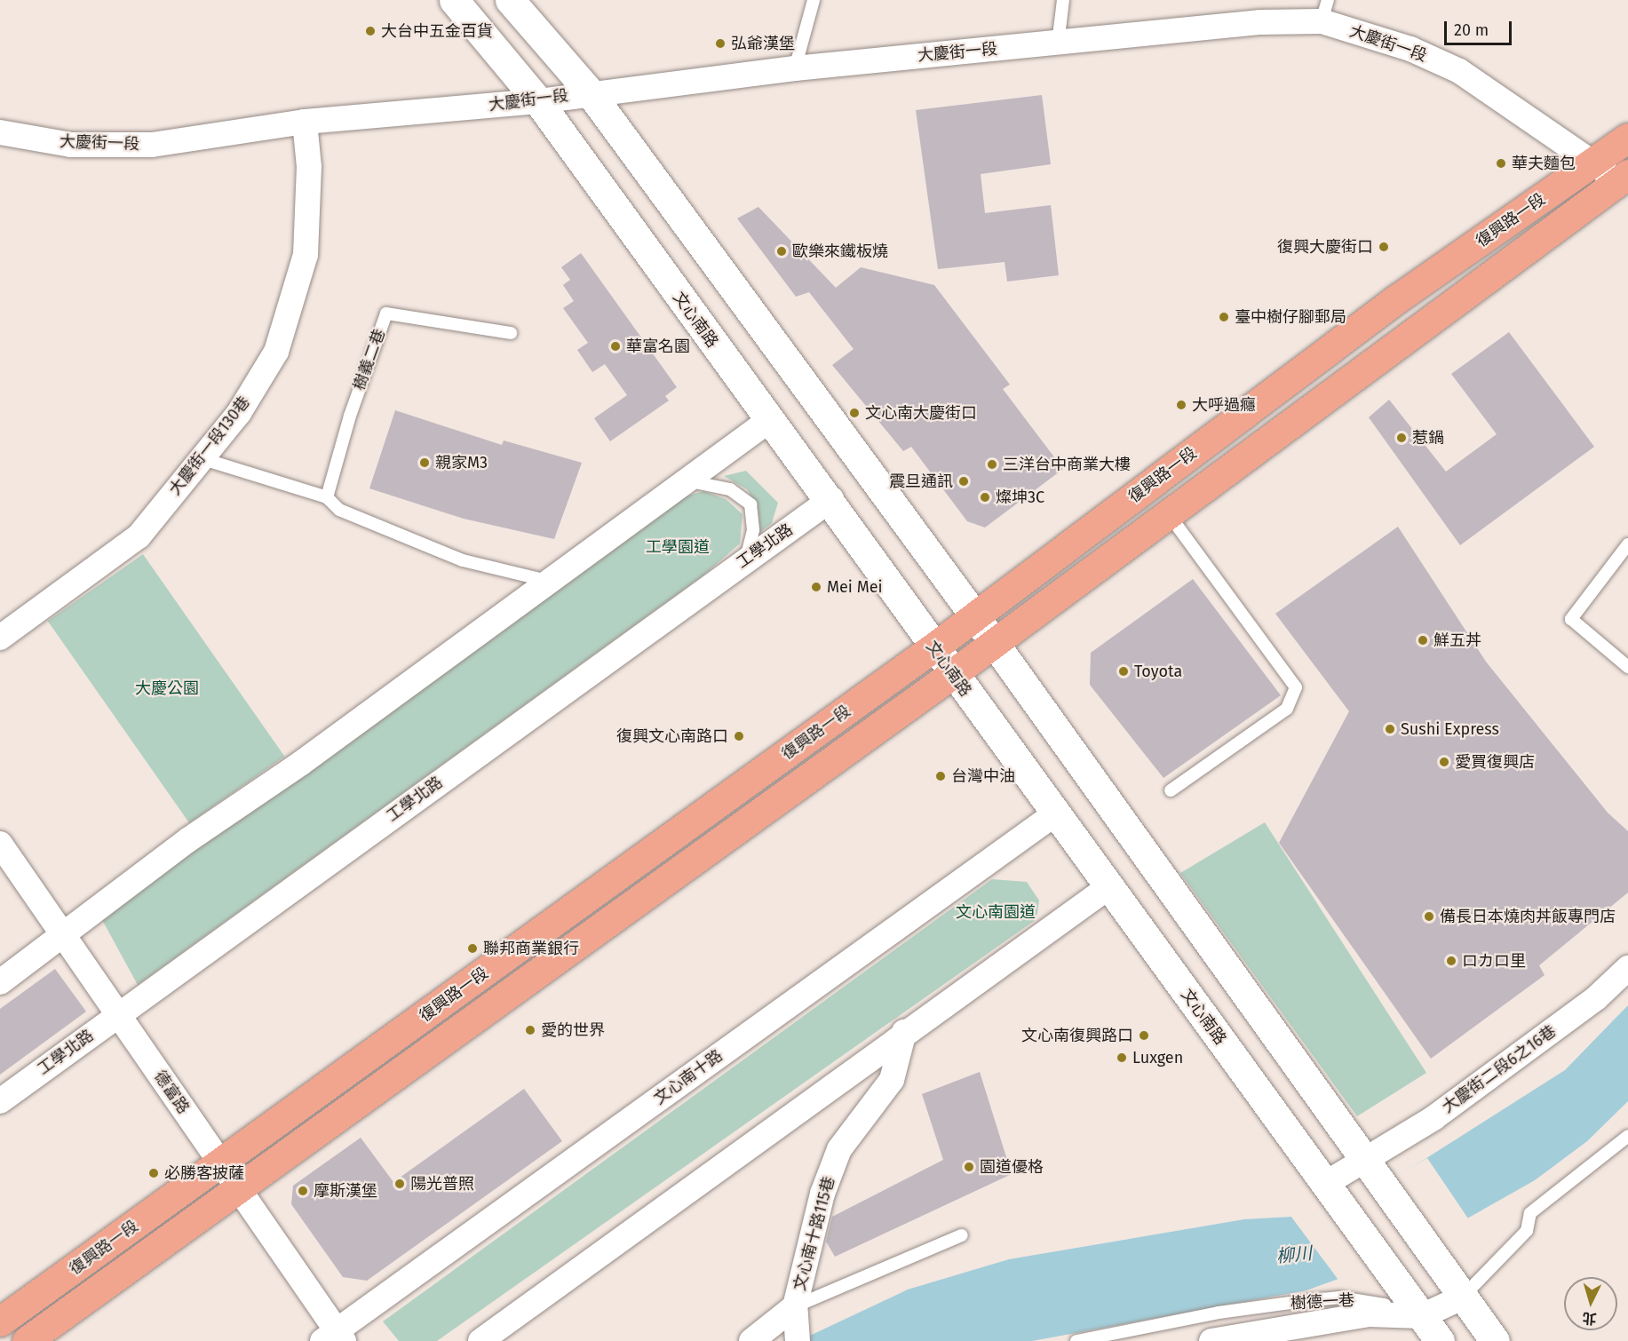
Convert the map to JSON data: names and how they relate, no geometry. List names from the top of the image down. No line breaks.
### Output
{"streets":{"main road":["復興路一段","文心南路"],"street":["大慶街一段","大慶街一段130巷","工學北路","大慶街二段6之16巷","文心南十路","德富路","文心南十路115巷","樹德一巷"],"lane":["樹義二巷"]},"crossings":[["大慶街一段","復興路一段"],["大慶街一段","文心南路"],["大慶街一段","大慶街一段130巷"],["復興路一段","文心南路"],["復興路一段","德富路"],["文心南路","工學北路"],["文心南路","大慶街二段6之16巷"],["文心南路","文心南十路"],["文心南路","樹德一巷"],["工學北路","德富路"],["文心南十路","德富路"]],"water":["柳川"],"parks":["工學園道","大慶公園","文心南園道"],"places":["大台中五金百貨","弘爺漢堡","華夫麵包","復興大慶街口","歐樂來鐵板燒","臺中樹仔腳郵局","華富名園","大呼過癮","文心南大慶街口","惹鍋","親家M3","三洋台中商業大樓","震旦通訊","燦坤3C","Mei Mei","鮮五丼","Toyota","Sushi Express","復興文心南路口","愛買復興店","台灣中油","備長日本燒肉丼飯專門店","聯邦商業銀行","ロカロ里","愛的世界","文心南復興路口","Luxgen","園道優格","必勝客披薩","陽光普照","摩斯漢堡"],"scale_bar":"20 m","north":"bottom"}
